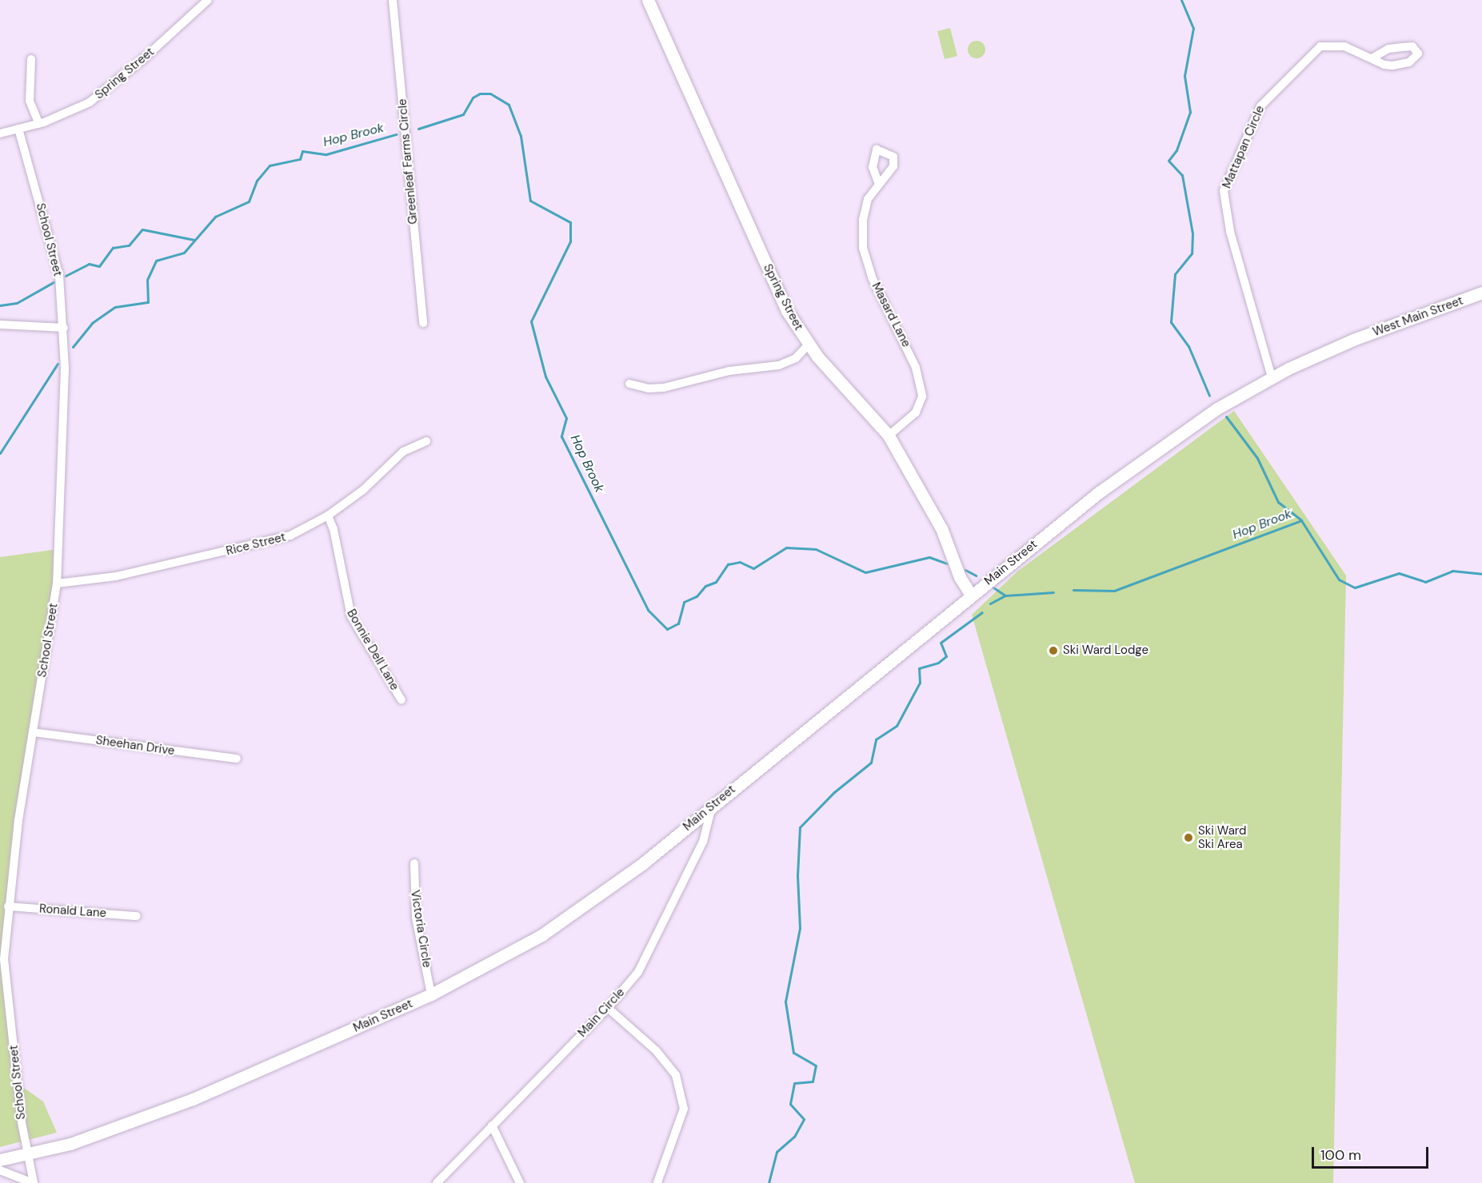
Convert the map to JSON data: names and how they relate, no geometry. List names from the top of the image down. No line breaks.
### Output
{"streets":{"main road":["Spring Street","West Main Street","Main Street"],"street":["Mattapan Circle","Greenleaf Farms Circle","School Street","Masard Lane","Rice Street","Bonnie Dell Lane","Sheehan Drive","Ronald Lane","Victoria Circle","Main Circle"]},"crossings":[["Spring Street","School Street"],["Spring Street","Masard Lane"],["Spring Street","Main Street"],["Mattapan Circle","Main Street"],["School Street","Rice Street"],["School Street","Main Street"],["School Street","Sheehan Drive"],["School Street","Ronald Lane"],["West Main Street","Main Street"],["Rice Street","Bonnie Dell Lane"],["Main Street","Victoria Circle"],["Main Street","Main Circle"]],"water":["Hop Brook"],"places":["Ski Ward Lodge","Ski Ward Ski Area"],"scale_bar":"100 m"}
